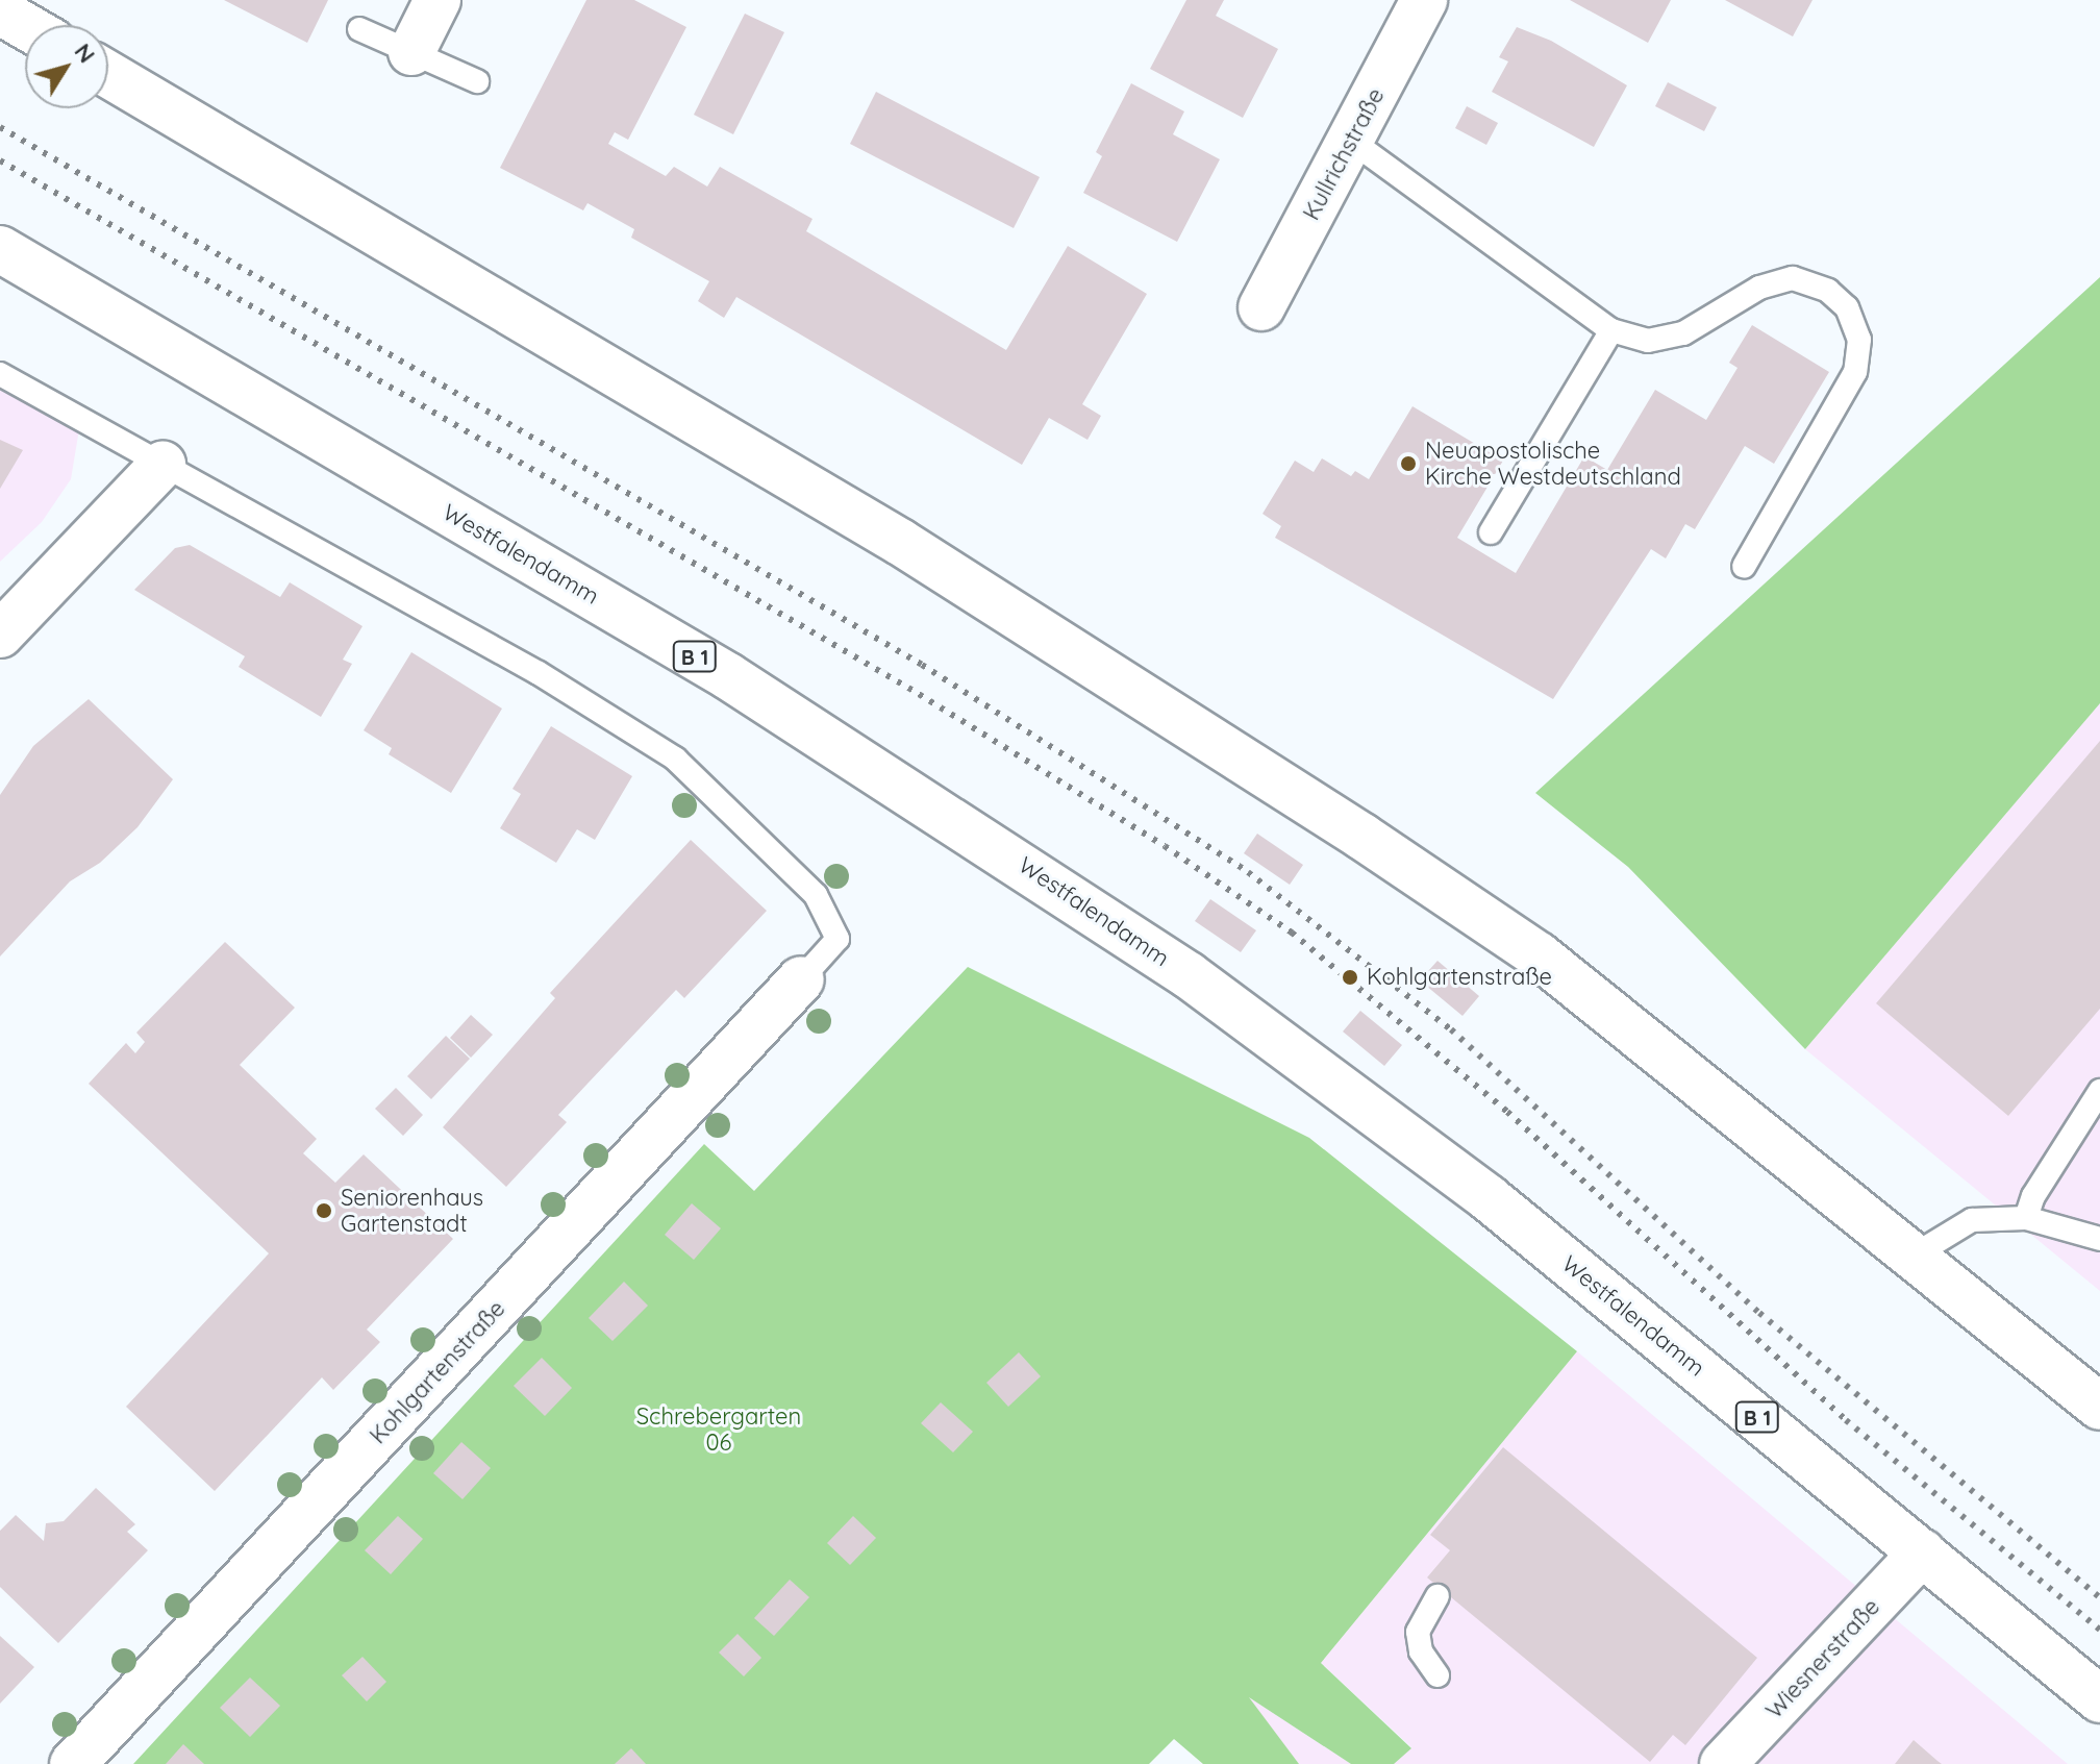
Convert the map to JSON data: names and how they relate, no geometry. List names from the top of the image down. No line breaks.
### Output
{"streets":{"main road":["Kullrichstraße","Westfalendamm","B 1","Kohlgartenstraße","Wiesnerstraße"]},"crossings":[["Westfalendamm","Wiesnerstraße"]],"parks":["Schrebergarten 06"],"places":["Neuapostolische Kirche Westdeutschland","Kohlgartenstraße","Seniorenhaus Gartenstadt"],"north":"top right"}
